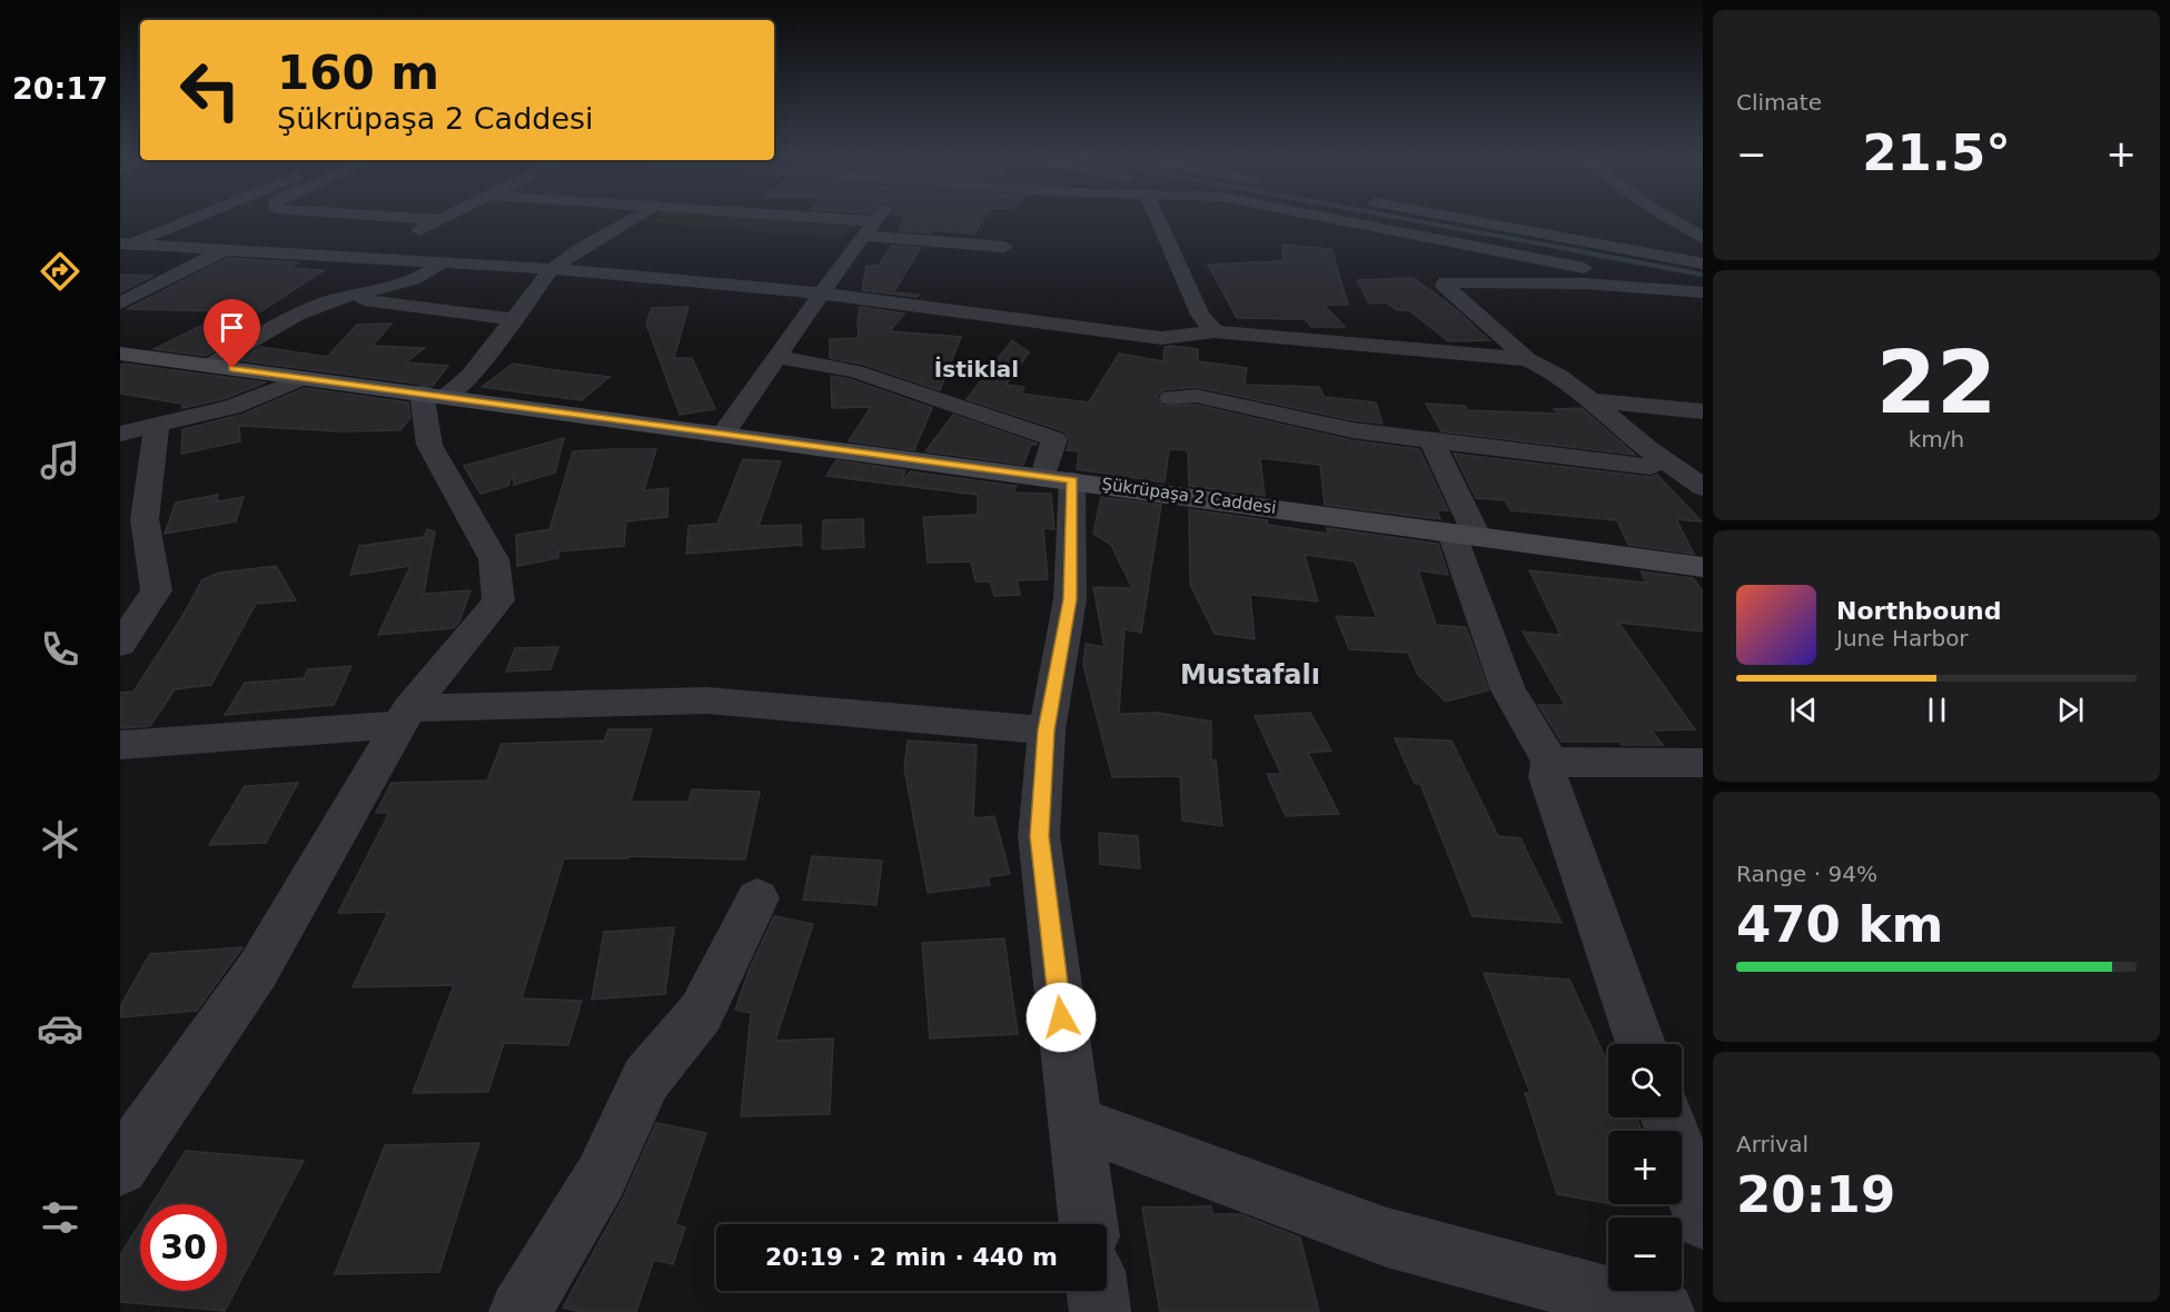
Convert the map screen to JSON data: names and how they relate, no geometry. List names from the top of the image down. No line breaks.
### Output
{"streets":{"main road":["Şükrüpaşa 2 Caddesi"]},"districts":["İstiklal","Mustafalı"],"page":{"tabs":"20:17","tile":["Climate",["22","km/h"],["Range · 94%","470 km"],["Arrival","20:19"]],"turn":["160 m","Şükrüpaşa 2 Caddesi"],"heat":["−","21.5°","+"],"song":["Northbound","June Harbor"],"map_buttons":["+","−"],"limit":"30","trip":"20:19 · 2 min · 440 m"}}
